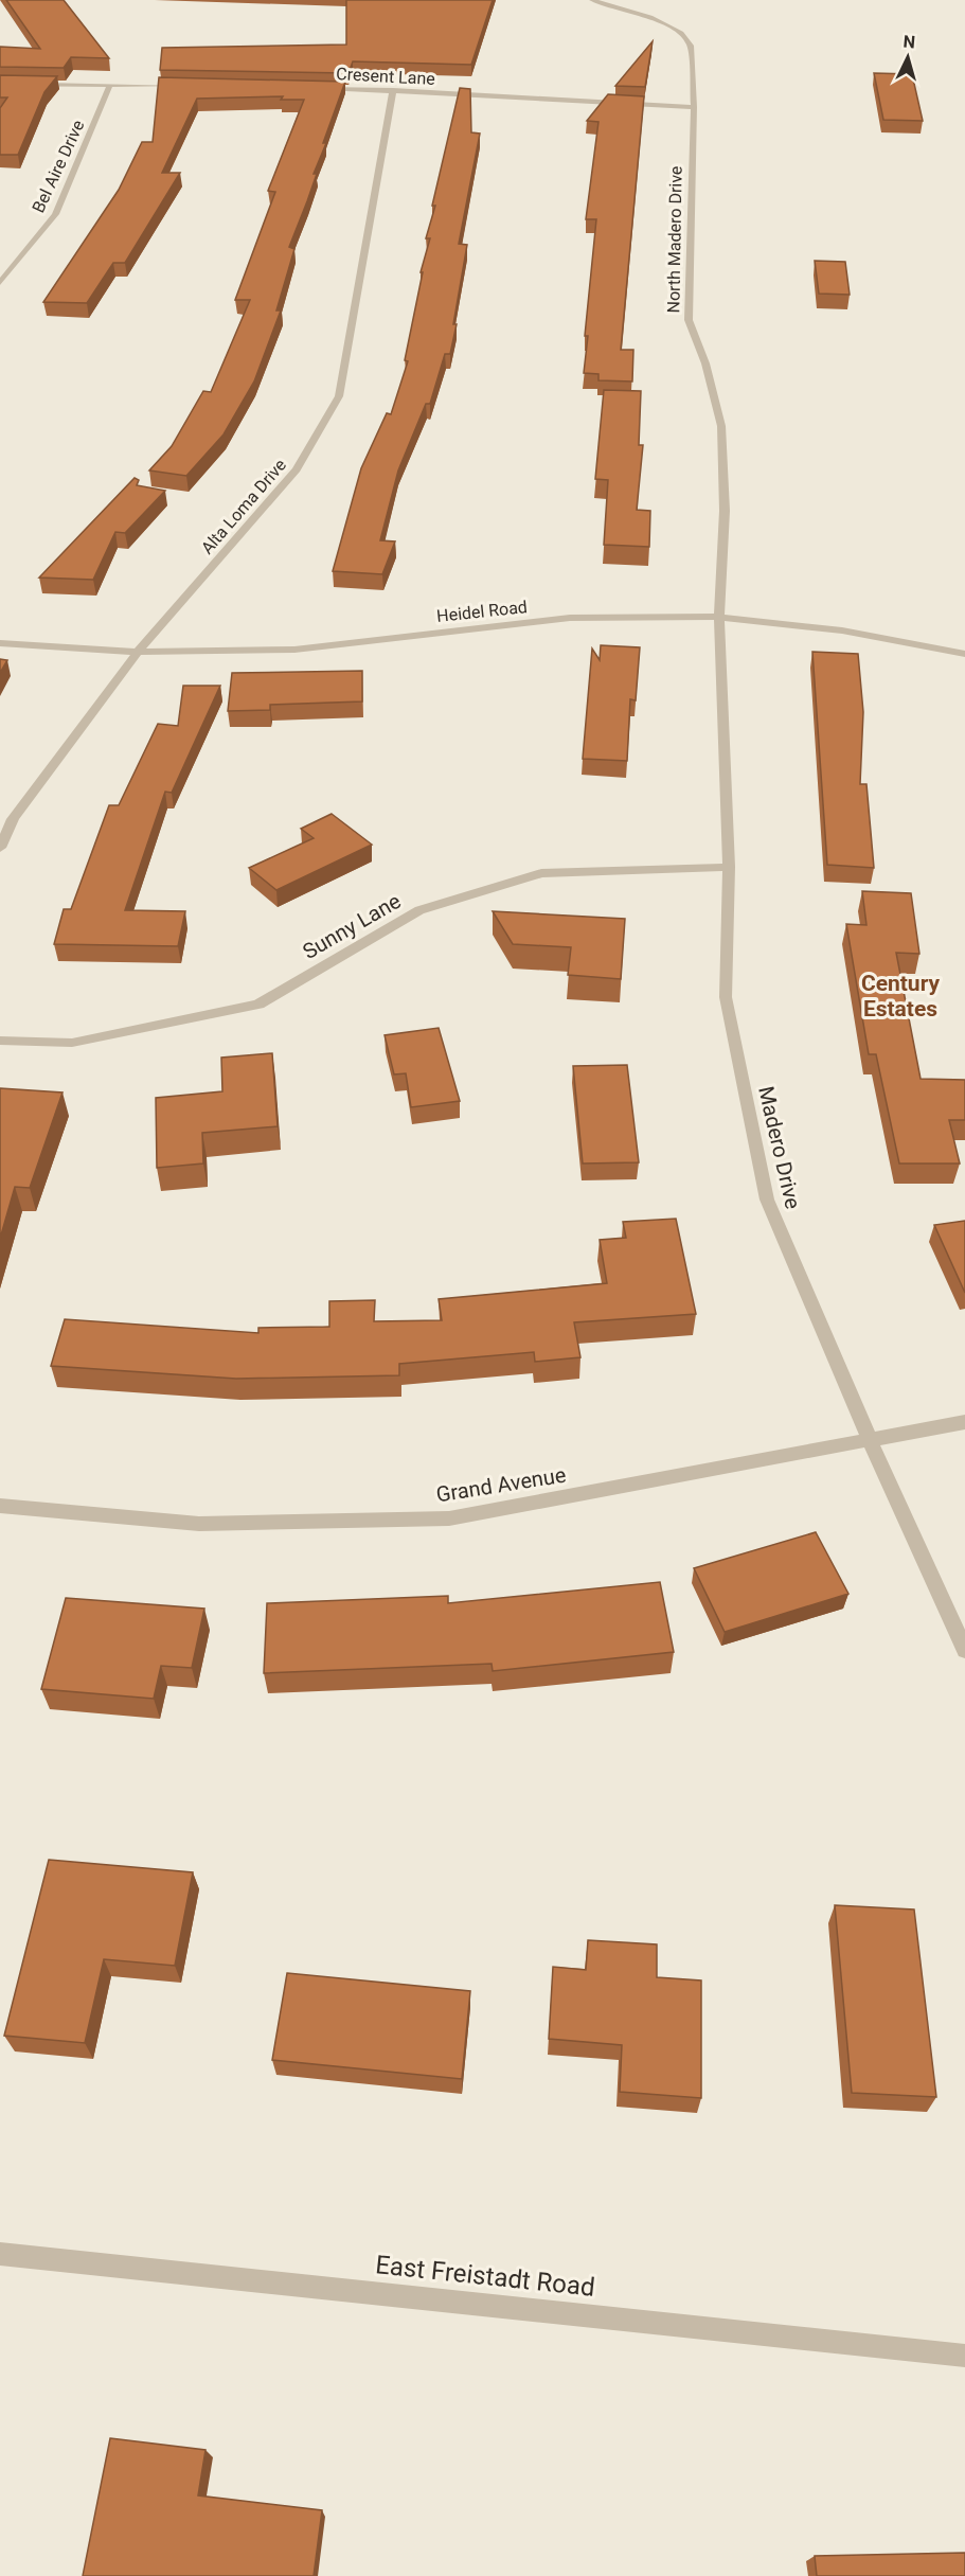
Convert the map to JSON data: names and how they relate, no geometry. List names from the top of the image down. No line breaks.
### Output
{"streets":{"street":["Cresent Lane","Bel Aire Drive","North Madero Drive","Alta Loma Drive","Heidel Road","Sunny Lane","Madero Drive","Grand Avenue","East Freistadt Road"]},"crossings":[["Cresent Lane","North Madero Drive"],["Cresent Lane","Alta Loma Drive"],["North Madero Drive","Heidel Road"],["North Madero Drive","Madero Drive"],["Alta Loma Drive","Heidel Road"],["Heidel Road","Madero Drive"],["Sunny Lane","Madero Drive"],["Madero Drive","Grand Avenue"]],"districts":["Century Estates"],"north":"top"}
